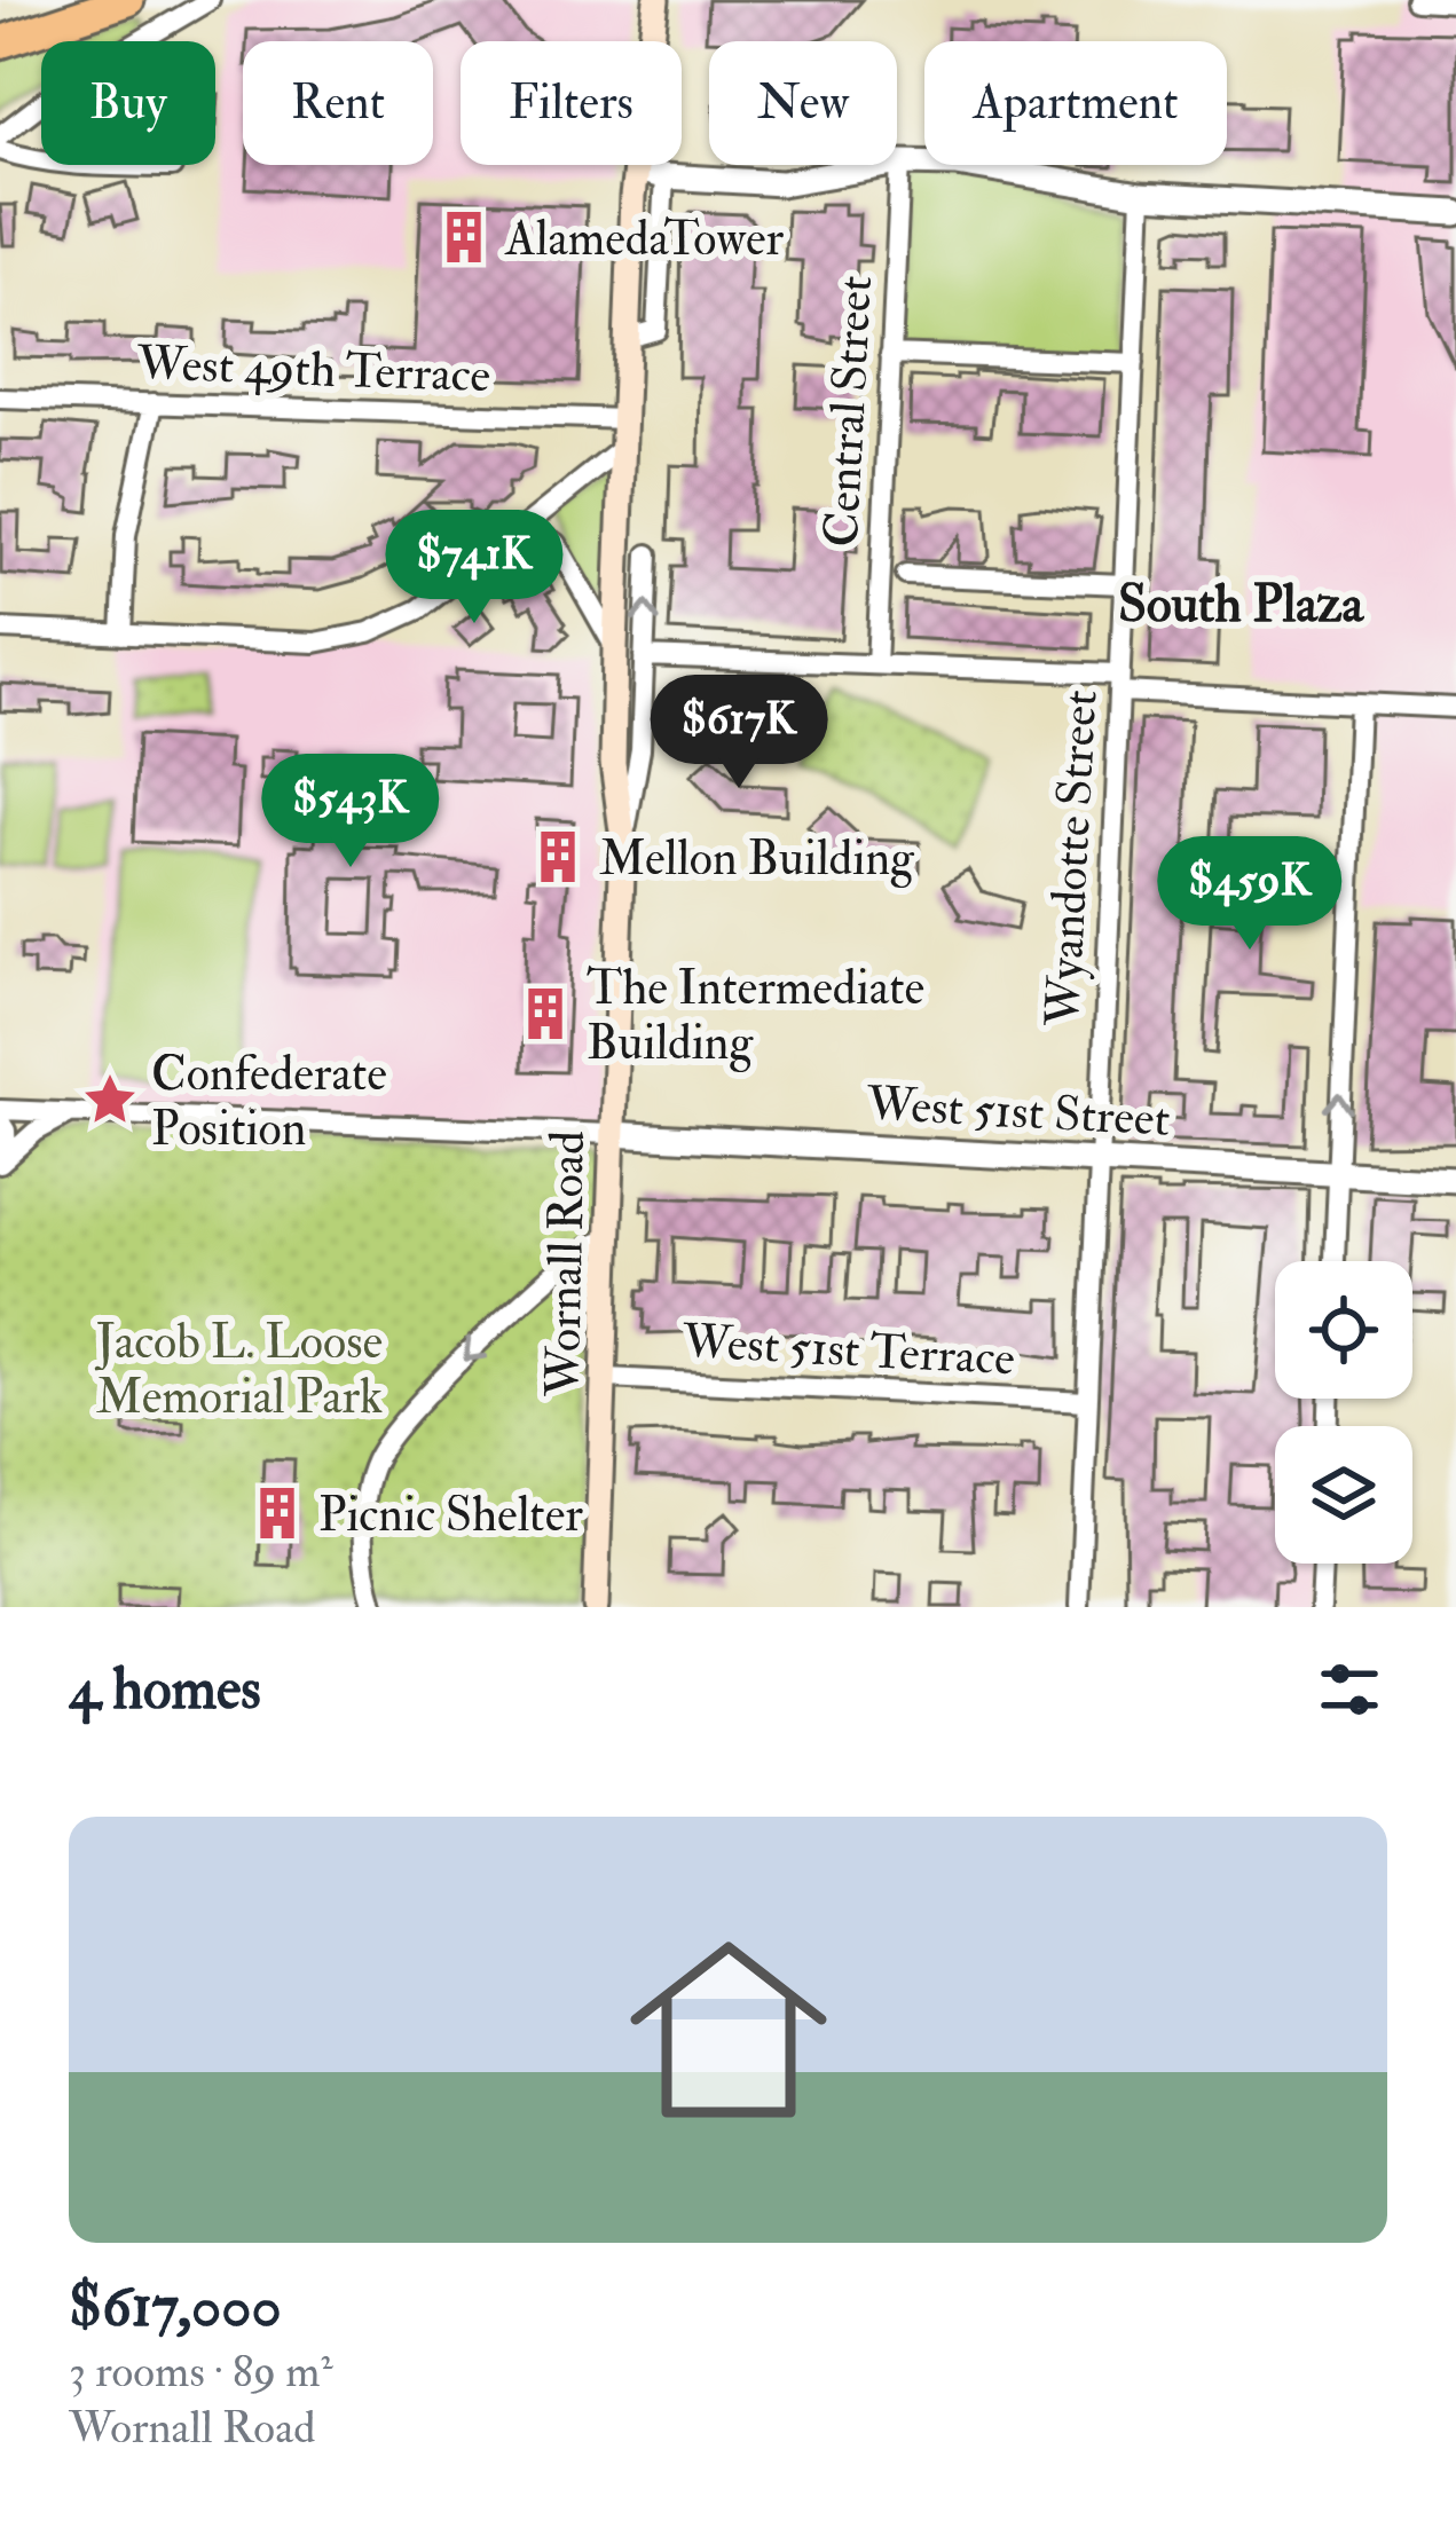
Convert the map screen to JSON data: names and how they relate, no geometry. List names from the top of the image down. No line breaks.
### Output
{"streets":{"main road":["Wornall Road"],"street":["West 49th Terrace","Central Street","Wyandotte Street","West 51st Street","West 51st Terrace"]},"crossings":[["West 49th Terrace","Wornall Road"],["Wyandotte Street","West 51st Street"],["Wyandotte Street","West 51st Terrace"],["West 51st Street","Wornall Road"],["Wornall Road","West 51st Terrace"]],"districts":["South Plaza"],"parks":["Jacob L. Loose Memorial Park"],"places":{"building":["AlamedaTower","Mellon Building","The Intermediate Building","Picnic Shelter"],"place":["Confederate Position"]},"page":{"chip":["Buy","Rent","Filters","New","Apartment"],"price":["$741K","$617K","$543K","$459K"],"heading":"4 homes","list":[{"name":"$617,000","note":"3 rooms · 89 m² · Wornall Road"}]}}
